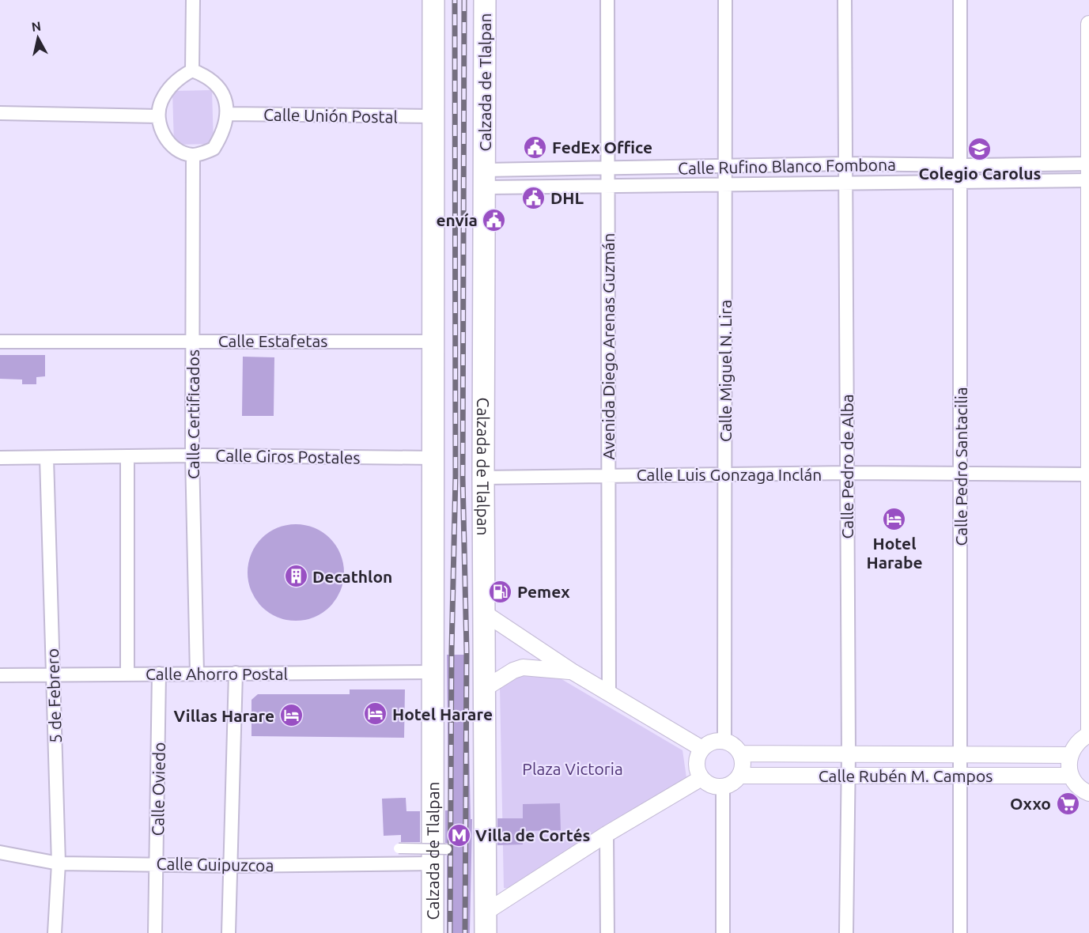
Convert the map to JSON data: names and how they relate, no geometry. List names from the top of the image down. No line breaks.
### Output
{"streets":{"highway":["Calzada de Tlalpan"],"street":["Calle Unión Postal","Calle Rufino Blanco Fombona","Calle Estafetas","Avenida Diego Arenas Guzmán","Calle Miguel N. Lira","Calle Certificados","Calle Giros Postales","Calle Pedro de Alba","Calle Pedro Santacilia","Calle Luis Gonzaga Inclán","Calle Ahorro Postal","5 de Febrero","Calle Rubén M. Campos","Calle Oviedo","Calle Guipuzcoa"]},"crossings":[["Calzada de Tlalpan","Calle Unión Postal"],["Calzada de Tlalpan","Calle Rufino Blanco Fombona"],["Calzada de Tlalpan","Calle Estafetas"],["Calzada de Tlalpan","Calle Giros Postales"],["Calzada de Tlalpan","Calle Luis Gonzaga Inclán"],["Calzada de Tlalpan","Calle Ahorro Postal"],["Calzada de Tlalpan","Calle Guipuzcoa"],["Calle Unión Postal","Calle Certificados"],["Calle Rufino Blanco Fombona","Avenida Diego Arenas Guzmán"],["Calle Rufino Blanco Fombona","Calle Miguel N. Lira"],["Calle Rufino Blanco Fombona","Calle Pedro de Alba"],["Calle Rufino Blanco Fombona","Calle Pedro Santacilia"],["Calle Estafetas","Calle Certificados"],["Avenida Diego Arenas Guzmán","Calle Luis Gonzaga Inclán"],["Calle Miguel N. Lira","Calle Luis Gonzaga Inclán"],["Calle Miguel N. Lira","Calle Rubén M. Campos"],["Calle Certificados","Calle Giros Postales"],["Calle Certificados","Calle Ahorro Postal"],["Calle Giros Postales","5 de Febrero"],["Calle Pedro de Alba","Calle Luis Gonzaga Inclán"],["Calle Pedro de Alba","Calle Rubén M. Campos"],["Calle Pedro Santacilia","Calle Luis Gonzaga Inclán"],["Calle Pedro Santacilia","Calle Rubén M. Campos"],["Calle Ahorro Postal","5 de Febrero"],["Calle Ahorro Postal","Calle Oviedo"],["5 de Febrero","Calle Guipuzcoa"],["Calle Oviedo","Calle Guipuzcoa"]],"parks":["Plaza Victoria"],"places":{"public building":["FedEx Office","DHL","envía"],"school or university":["Colegio Carolus"],"hotel":["Hotel Harabe","Hotel Harare","Villas Harare"],"building":["Decathlon"],"fuel station":["Pemex"],"supermarket":["Oxxo"],"metro station":["Villa de Cortés"]},"north":"top"}
